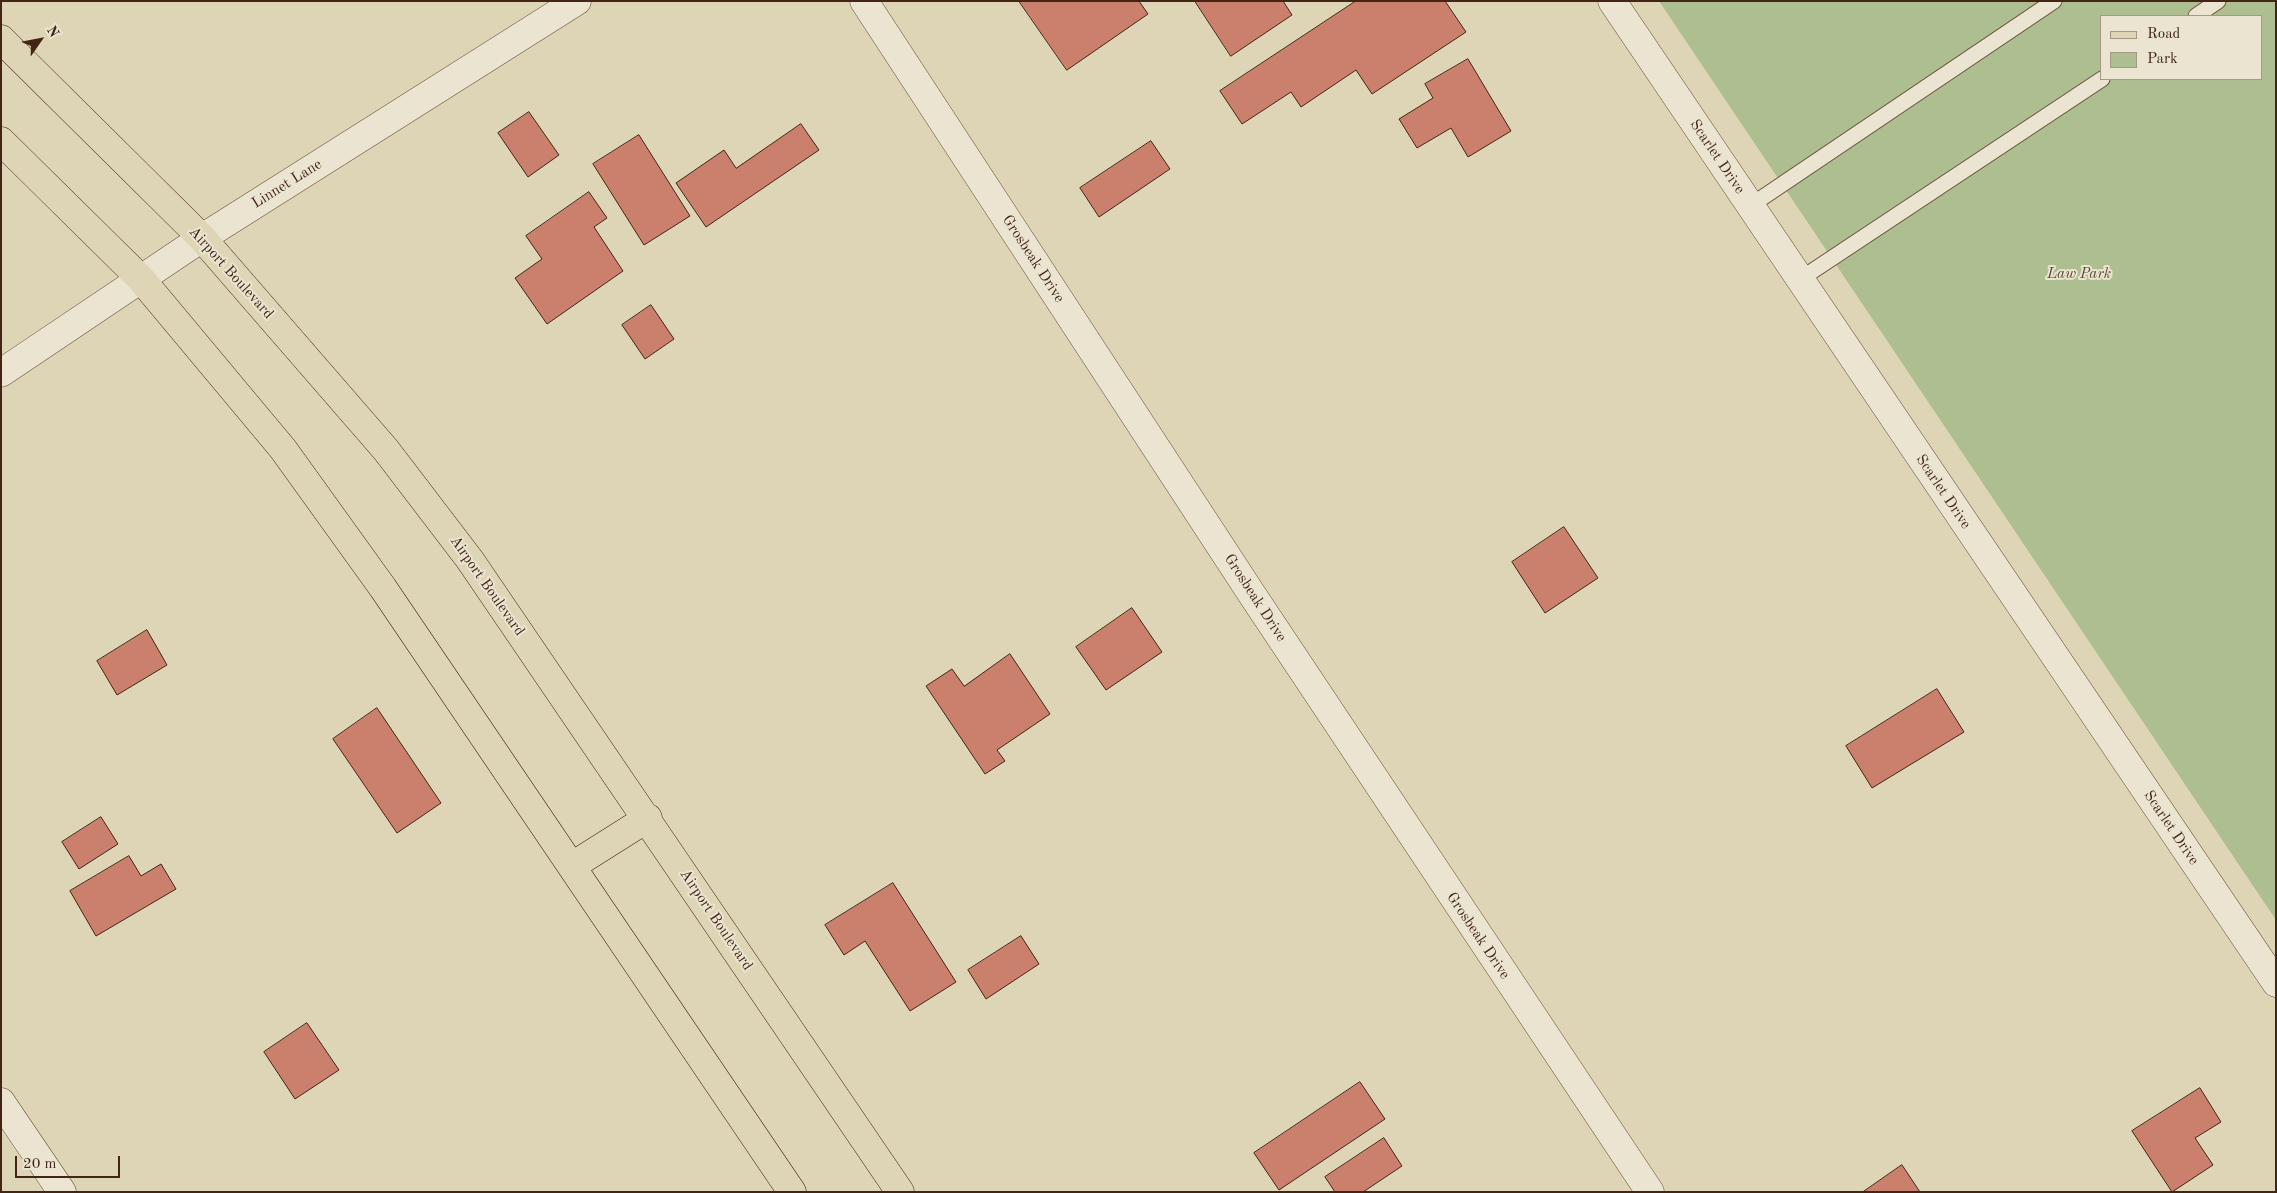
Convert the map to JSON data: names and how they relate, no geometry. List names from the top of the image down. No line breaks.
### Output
{"streets":{"main road":["Airport Boulevard"],"street":["Scarlet Drive","Linnet Lane","Grosbeak Drive"]},"crossings":[["Linnet Lane","Airport Boulevard"]],"parks":["Law Park"],"legend":["Road","Park"],"scale_bar":"20 m","north":"top right"}
